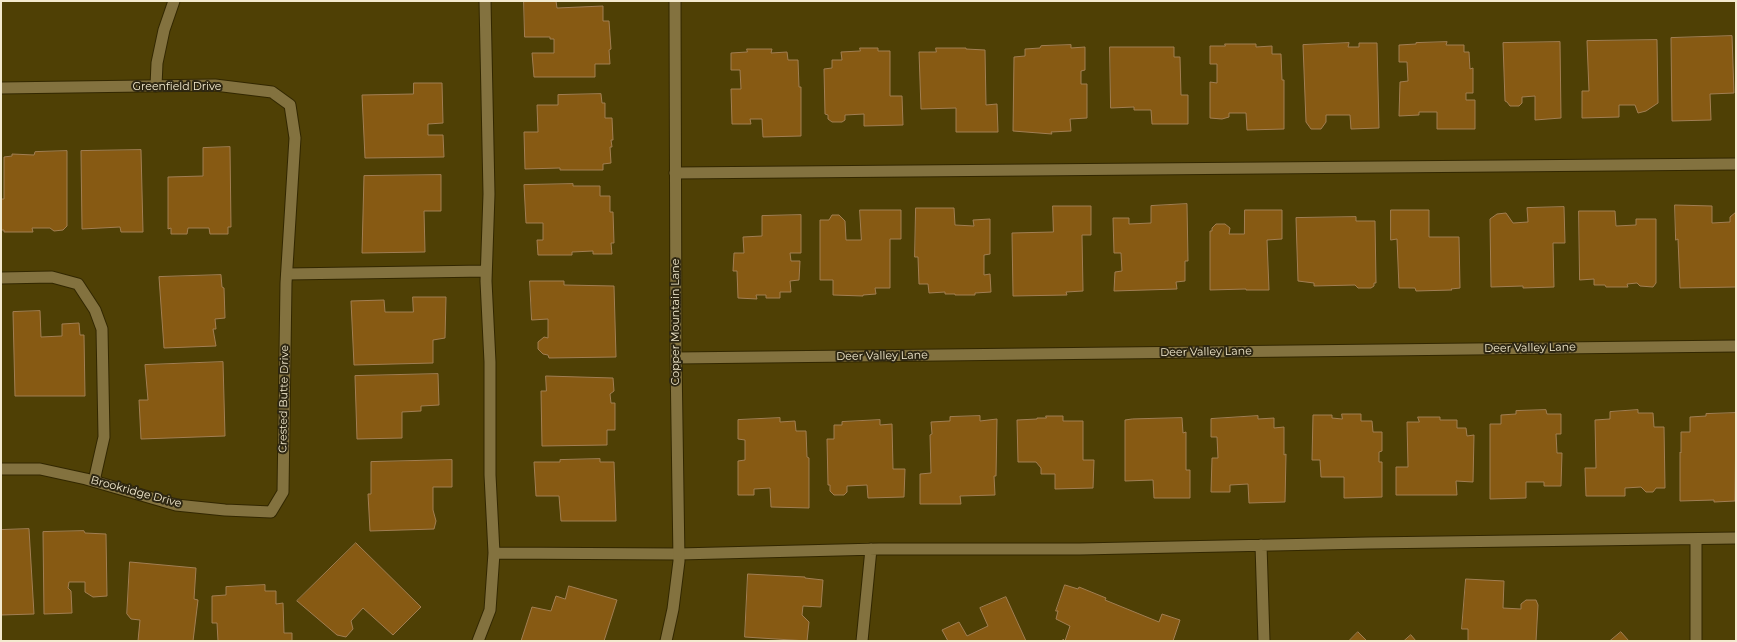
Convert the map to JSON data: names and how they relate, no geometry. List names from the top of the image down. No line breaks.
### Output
{"streets":{"street":["Greenfield Drive","Copper Mountain Lane","Deer Valley Lane","Crested Butte Drive","Brookridge Drive"]},"crossings":[["Greenfield Drive","Crested Butte Drive"],["Copper Mountain Lane","Deer Valley Lane"],["Crested Butte Drive","Brookridge Drive"]]}
